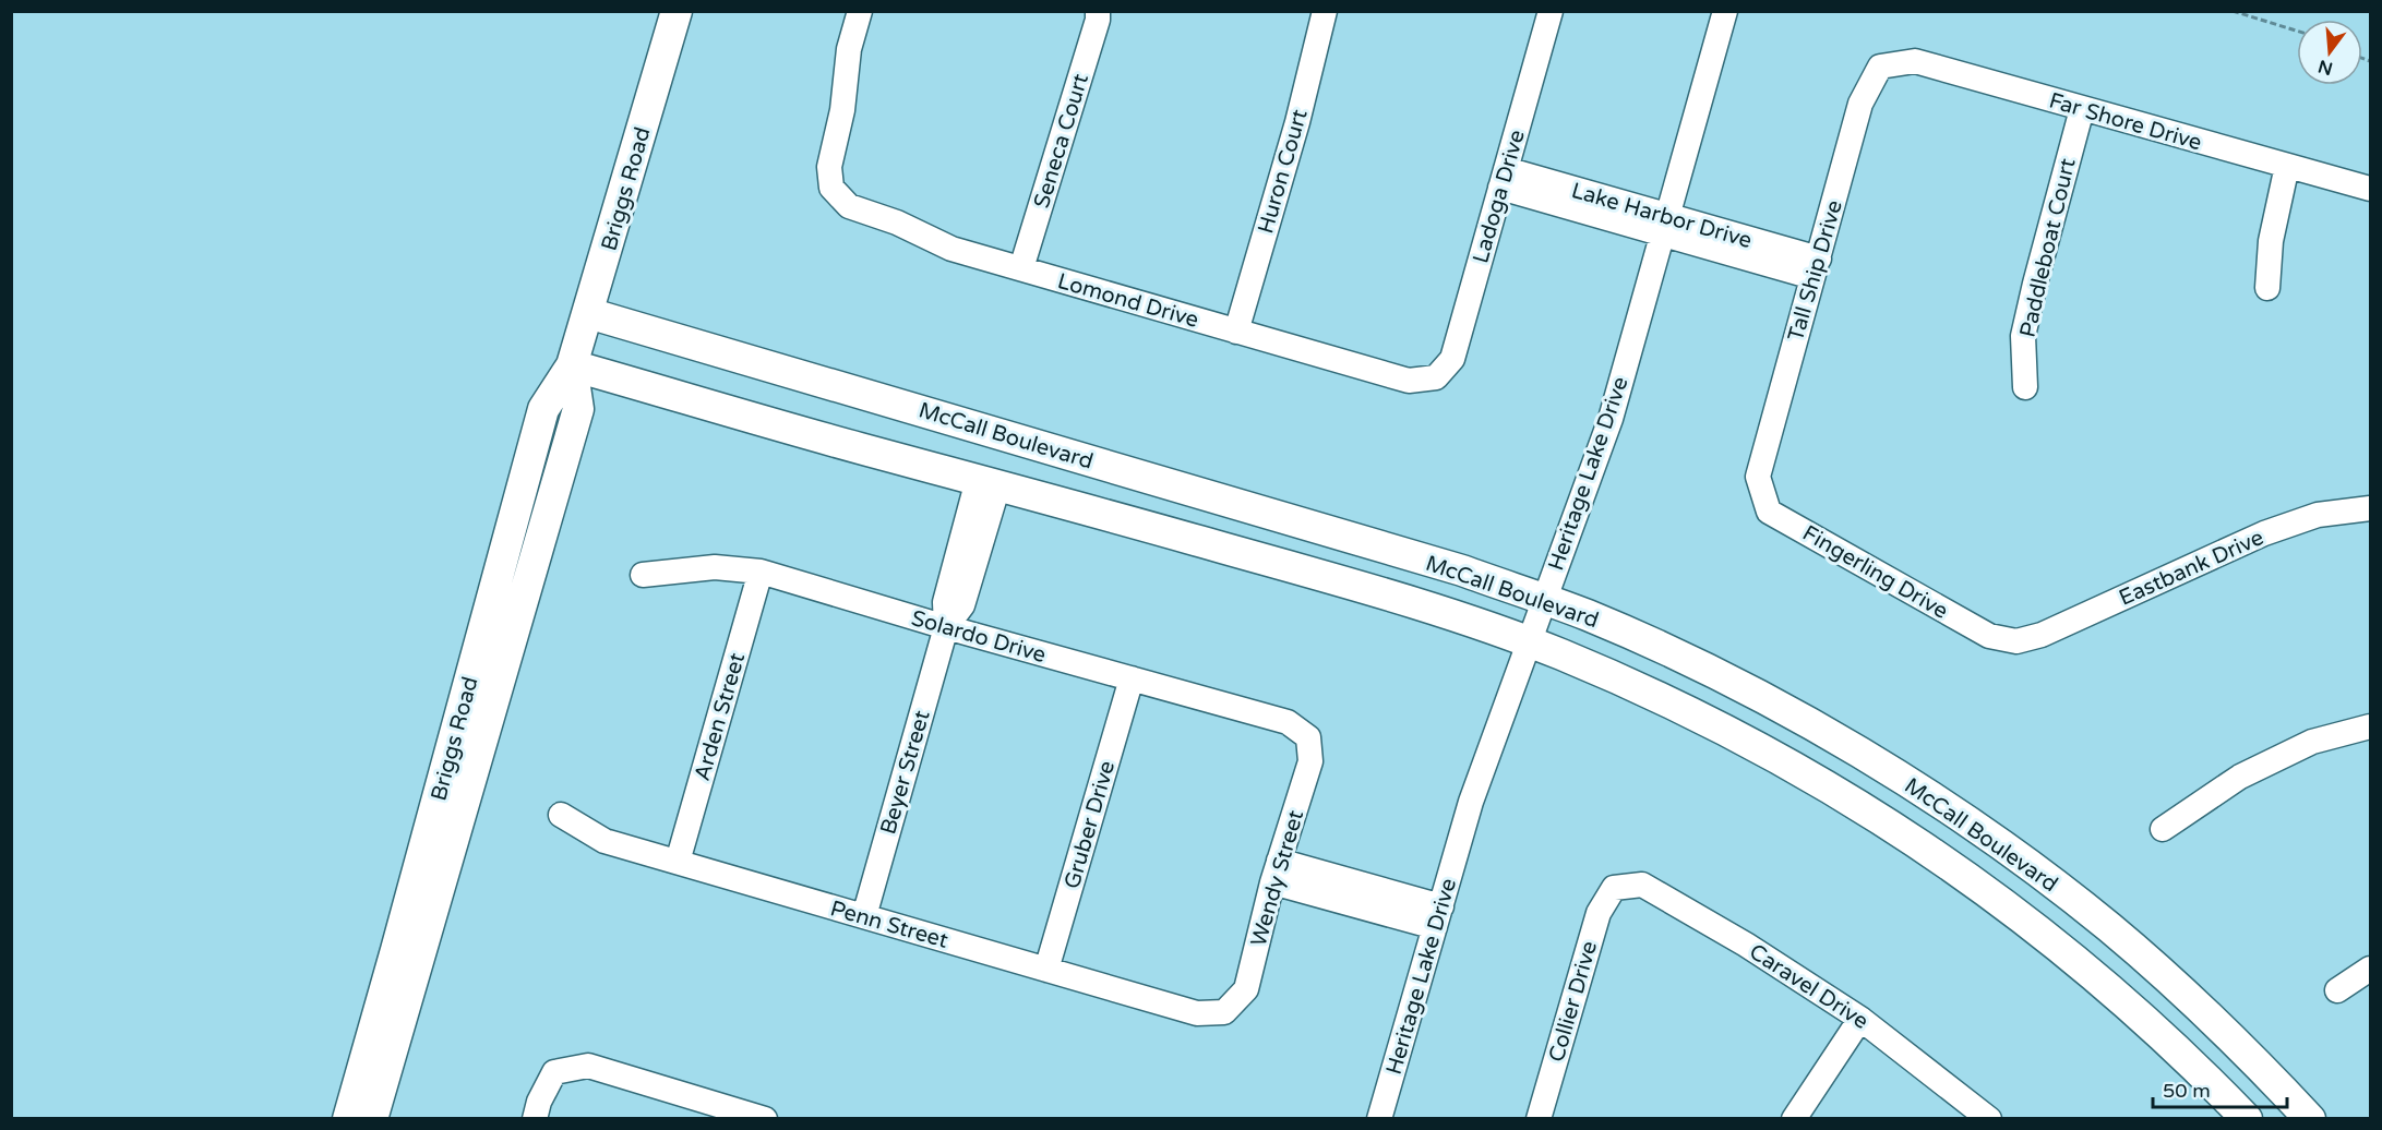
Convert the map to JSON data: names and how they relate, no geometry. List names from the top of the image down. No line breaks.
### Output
{"streets":{"main road":["Briggs Road","McCall Boulevard"],"street":["Far Shore Drive","Seneca Court","Huron Court","Ladoga Drive","Lake Harbor Drive","Paddleboat Court","Tall Ship Drive","Lomond Drive","Heritage Lake Drive","Eastbank Drive","Fingerling Drive","Solardo Drive","Arden Street","Beyer Street","Gruber Drive","Wendy Street","Penn Street","Caravel Drive","Collier Drive"]},"crossings":[["Far Shore Drive","Paddleboat Court"],["Far Shore Drive","Tall Ship Drive"],["Seneca Court","Lomond Drive"],["Huron Court","Lomond Drive"],["Briggs Road","McCall Boulevard"],["Ladoga Drive","Lake Harbor Drive"],["Ladoga Drive","Lomond Drive"],["Lake Harbor Drive","Tall Ship Drive"],["Lake Harbor Drive","Heritage Lake Drive"],["Tall Ship Drive","Fingerling Drive"],["McCall Boulevard","Heritage Lake Drive"],["McCall Boulevard","Beyer Street"],["Eastbank Drive","Fingerling Drive"],["Solardo Drive","Arden Street"],["Solardo Drive","Beyer Street"],["Solardo Drive","Gruber Drive"],["Solardo Drive","Wendy Street"],["Arden Street","Penn Street"],["Beyer Street","Penn Street"],["Gruber Drive","Penn Street"],["Wendy Street","Penn Street"],["Caravel Drive","Collier Drive"]],"scale_bar":"50 m","north":"bottom"}
